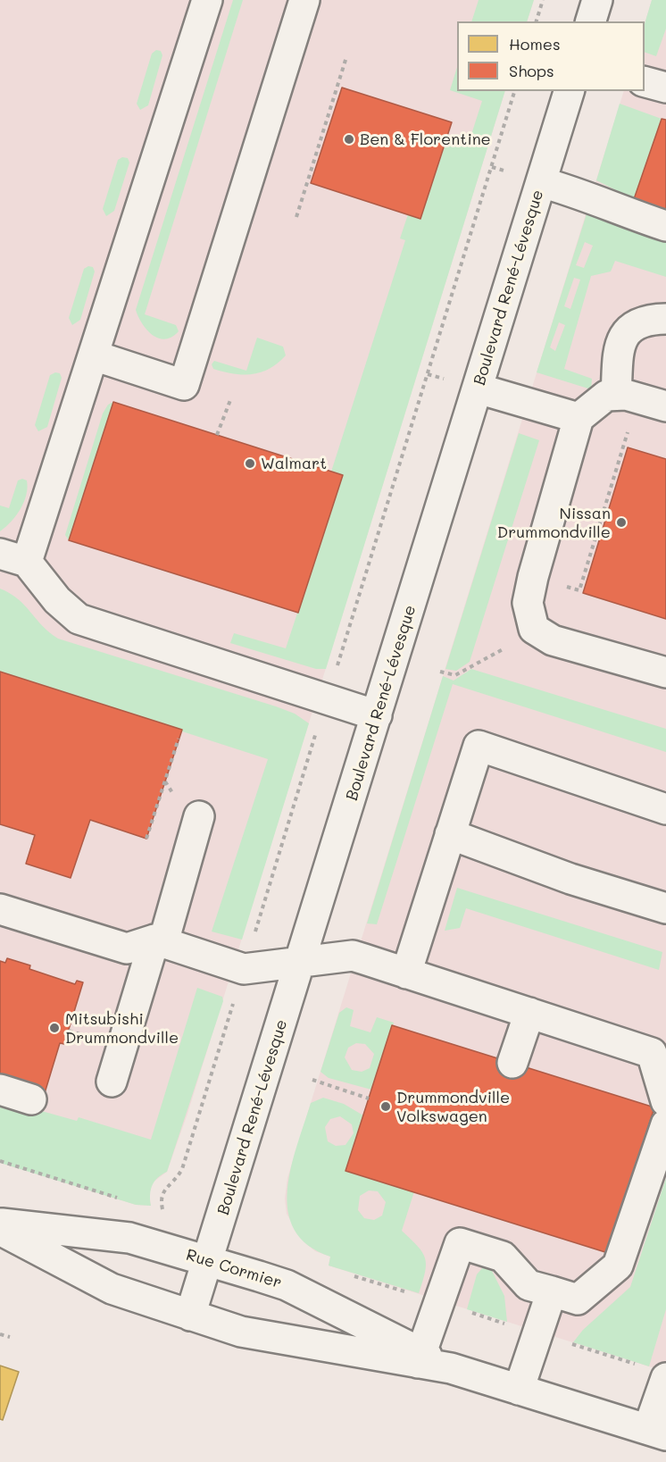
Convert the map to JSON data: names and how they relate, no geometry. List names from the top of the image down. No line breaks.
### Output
{"streets":{"street":["Boulevard René-Lévesque","Rue Cormier"]},"crossings":[["Boulevard René-Lévesque","Rue Cormier"]],"places":["Ben & Florentine","Walmart","Nissan Drummondville","Mitsubishi Drummondville","Drummondville Volkswagen"],"legend":["Homes","Shops"]}
